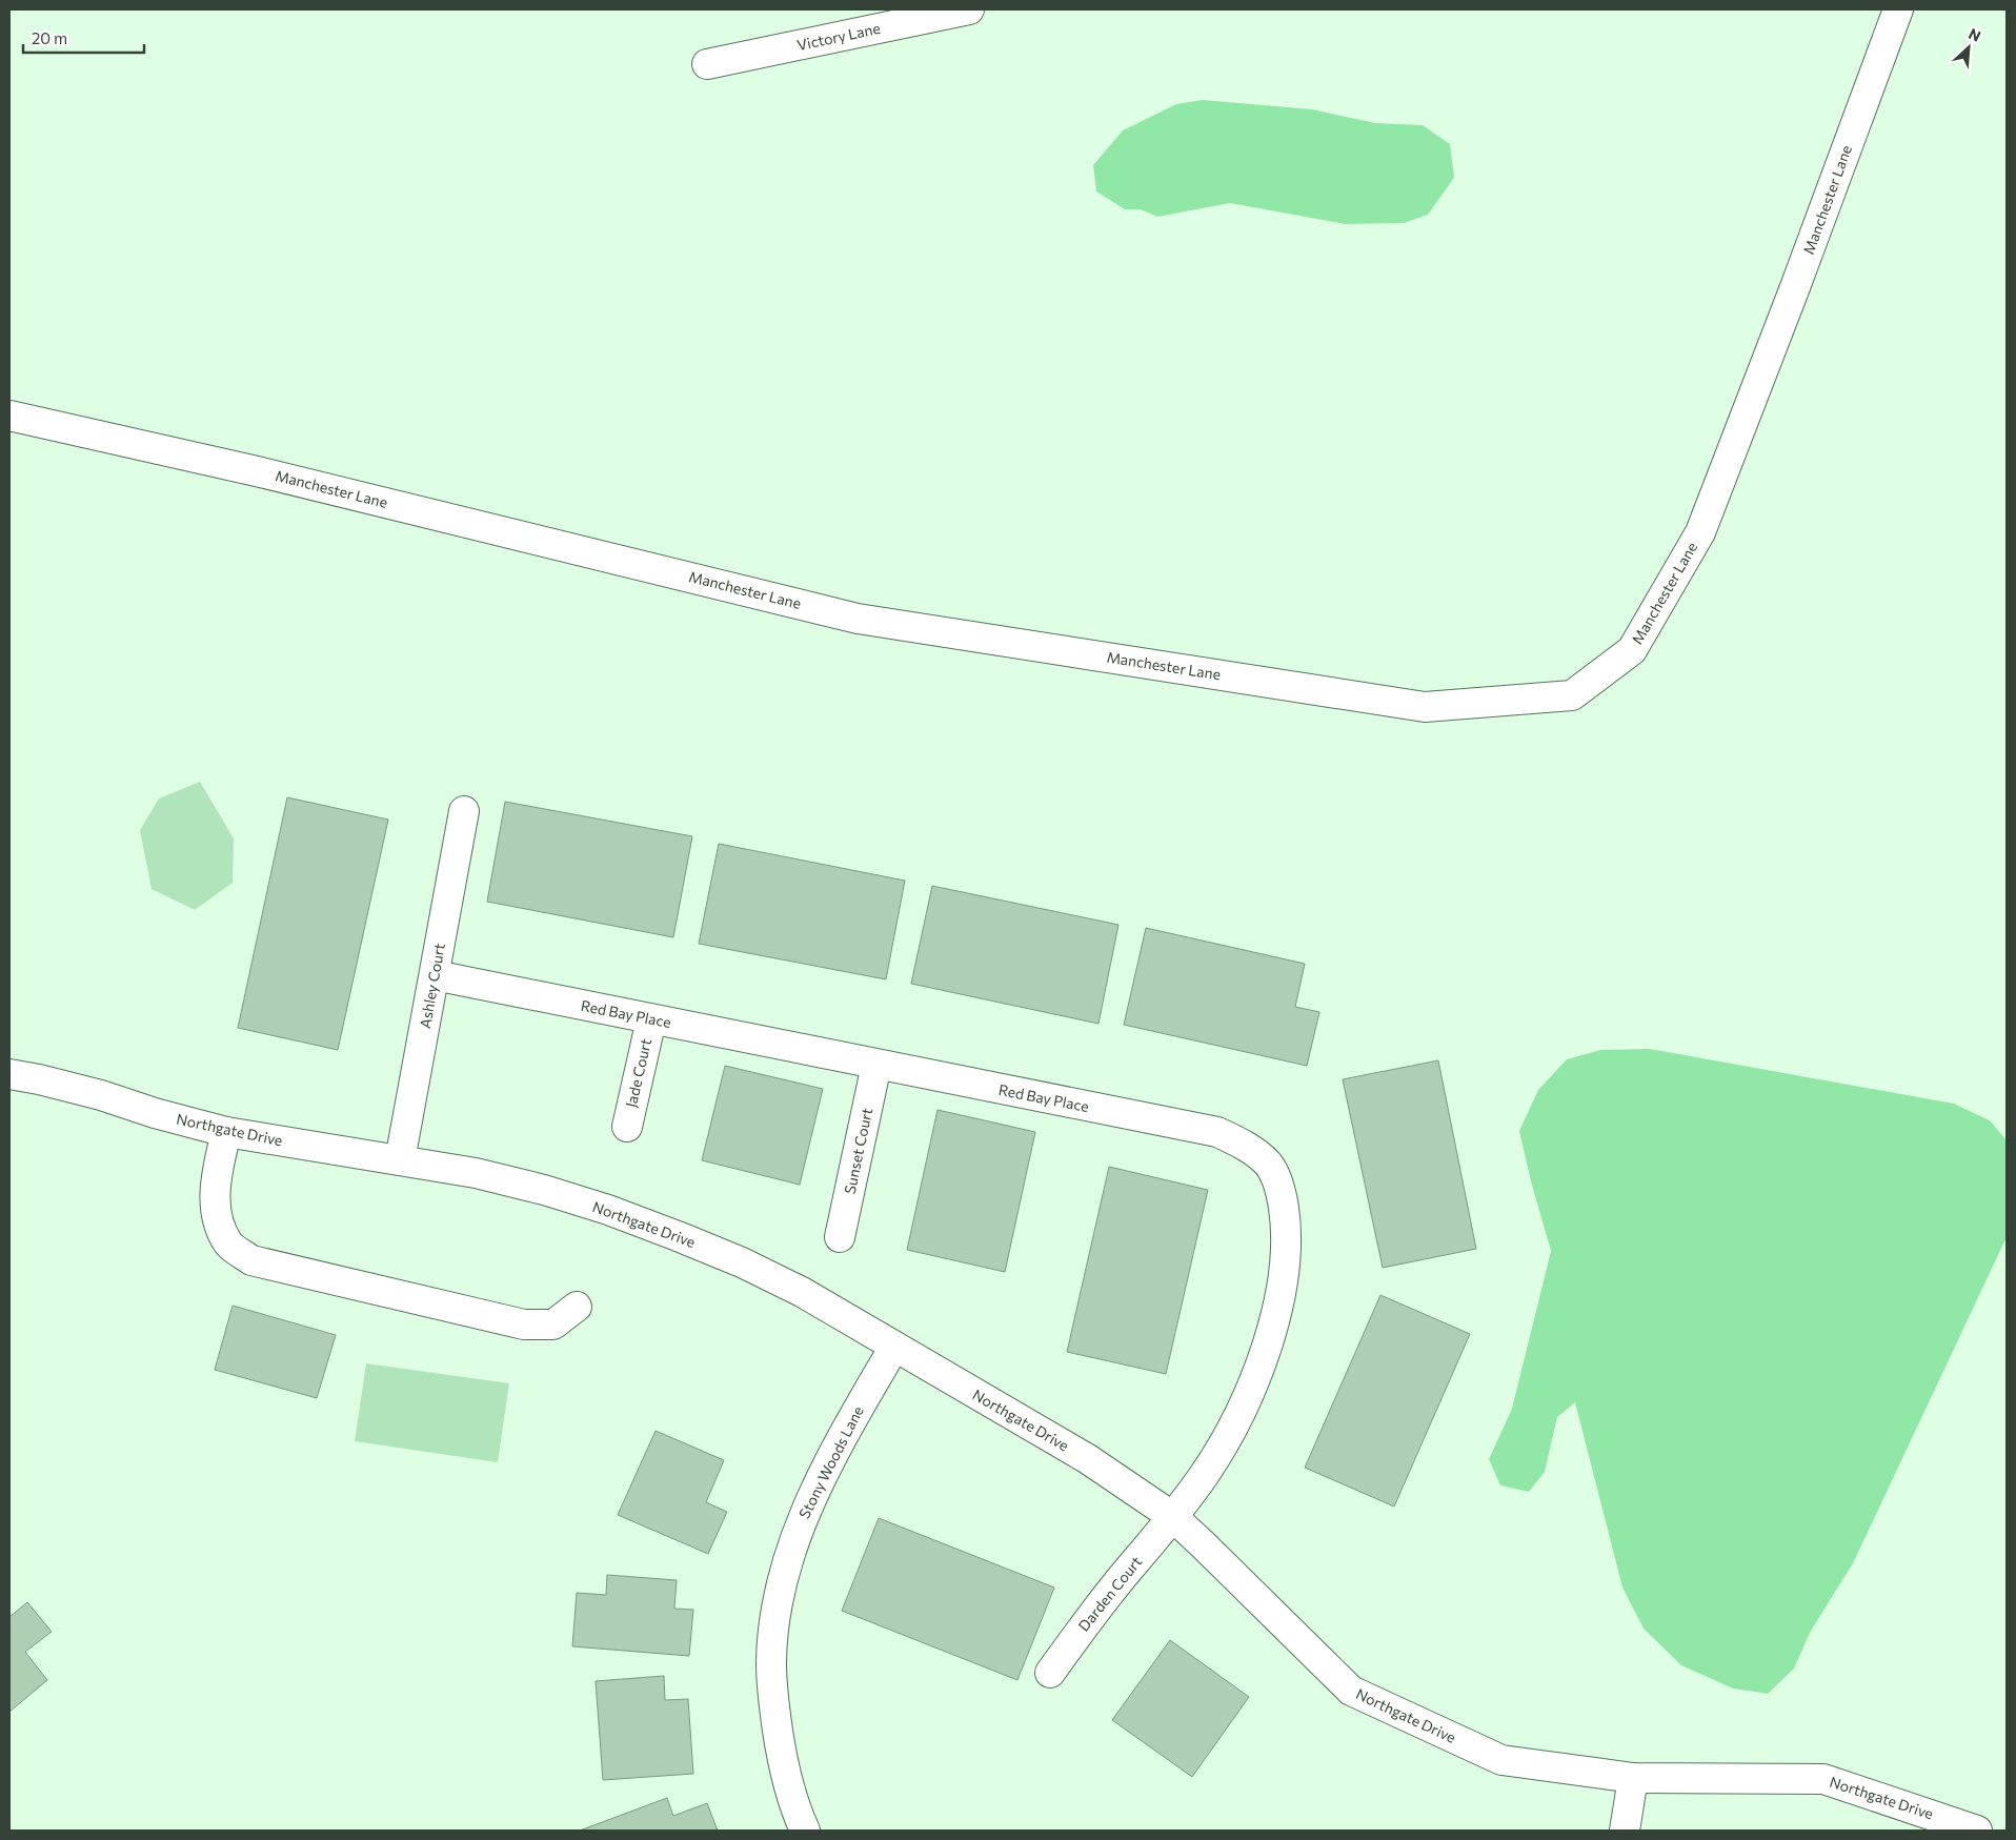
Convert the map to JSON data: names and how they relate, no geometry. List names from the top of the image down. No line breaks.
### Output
{"streets":{"street":["Victory Lane","Manchester Lane","Ashley Court","Red Bay Place","Jade Court","Northgate Drive","Sunset Court","Stony Woods Lane","Darden Court"]},"crossings":[["Ashley Court","Red Bay Place"],["Ashley Court","Northgate Drive"],["Red Bay Place","Jade Court"],["Red Bay Place","Northgate Drive"],["Red Bay Place","Sunset Court"],["Red Bay Place","Darden Court"],["Northgate Drive","Stony Woods Lane"],["Northgate Drive","Darden Court"]],"scale_bar":"20 m","north":"top right"}
